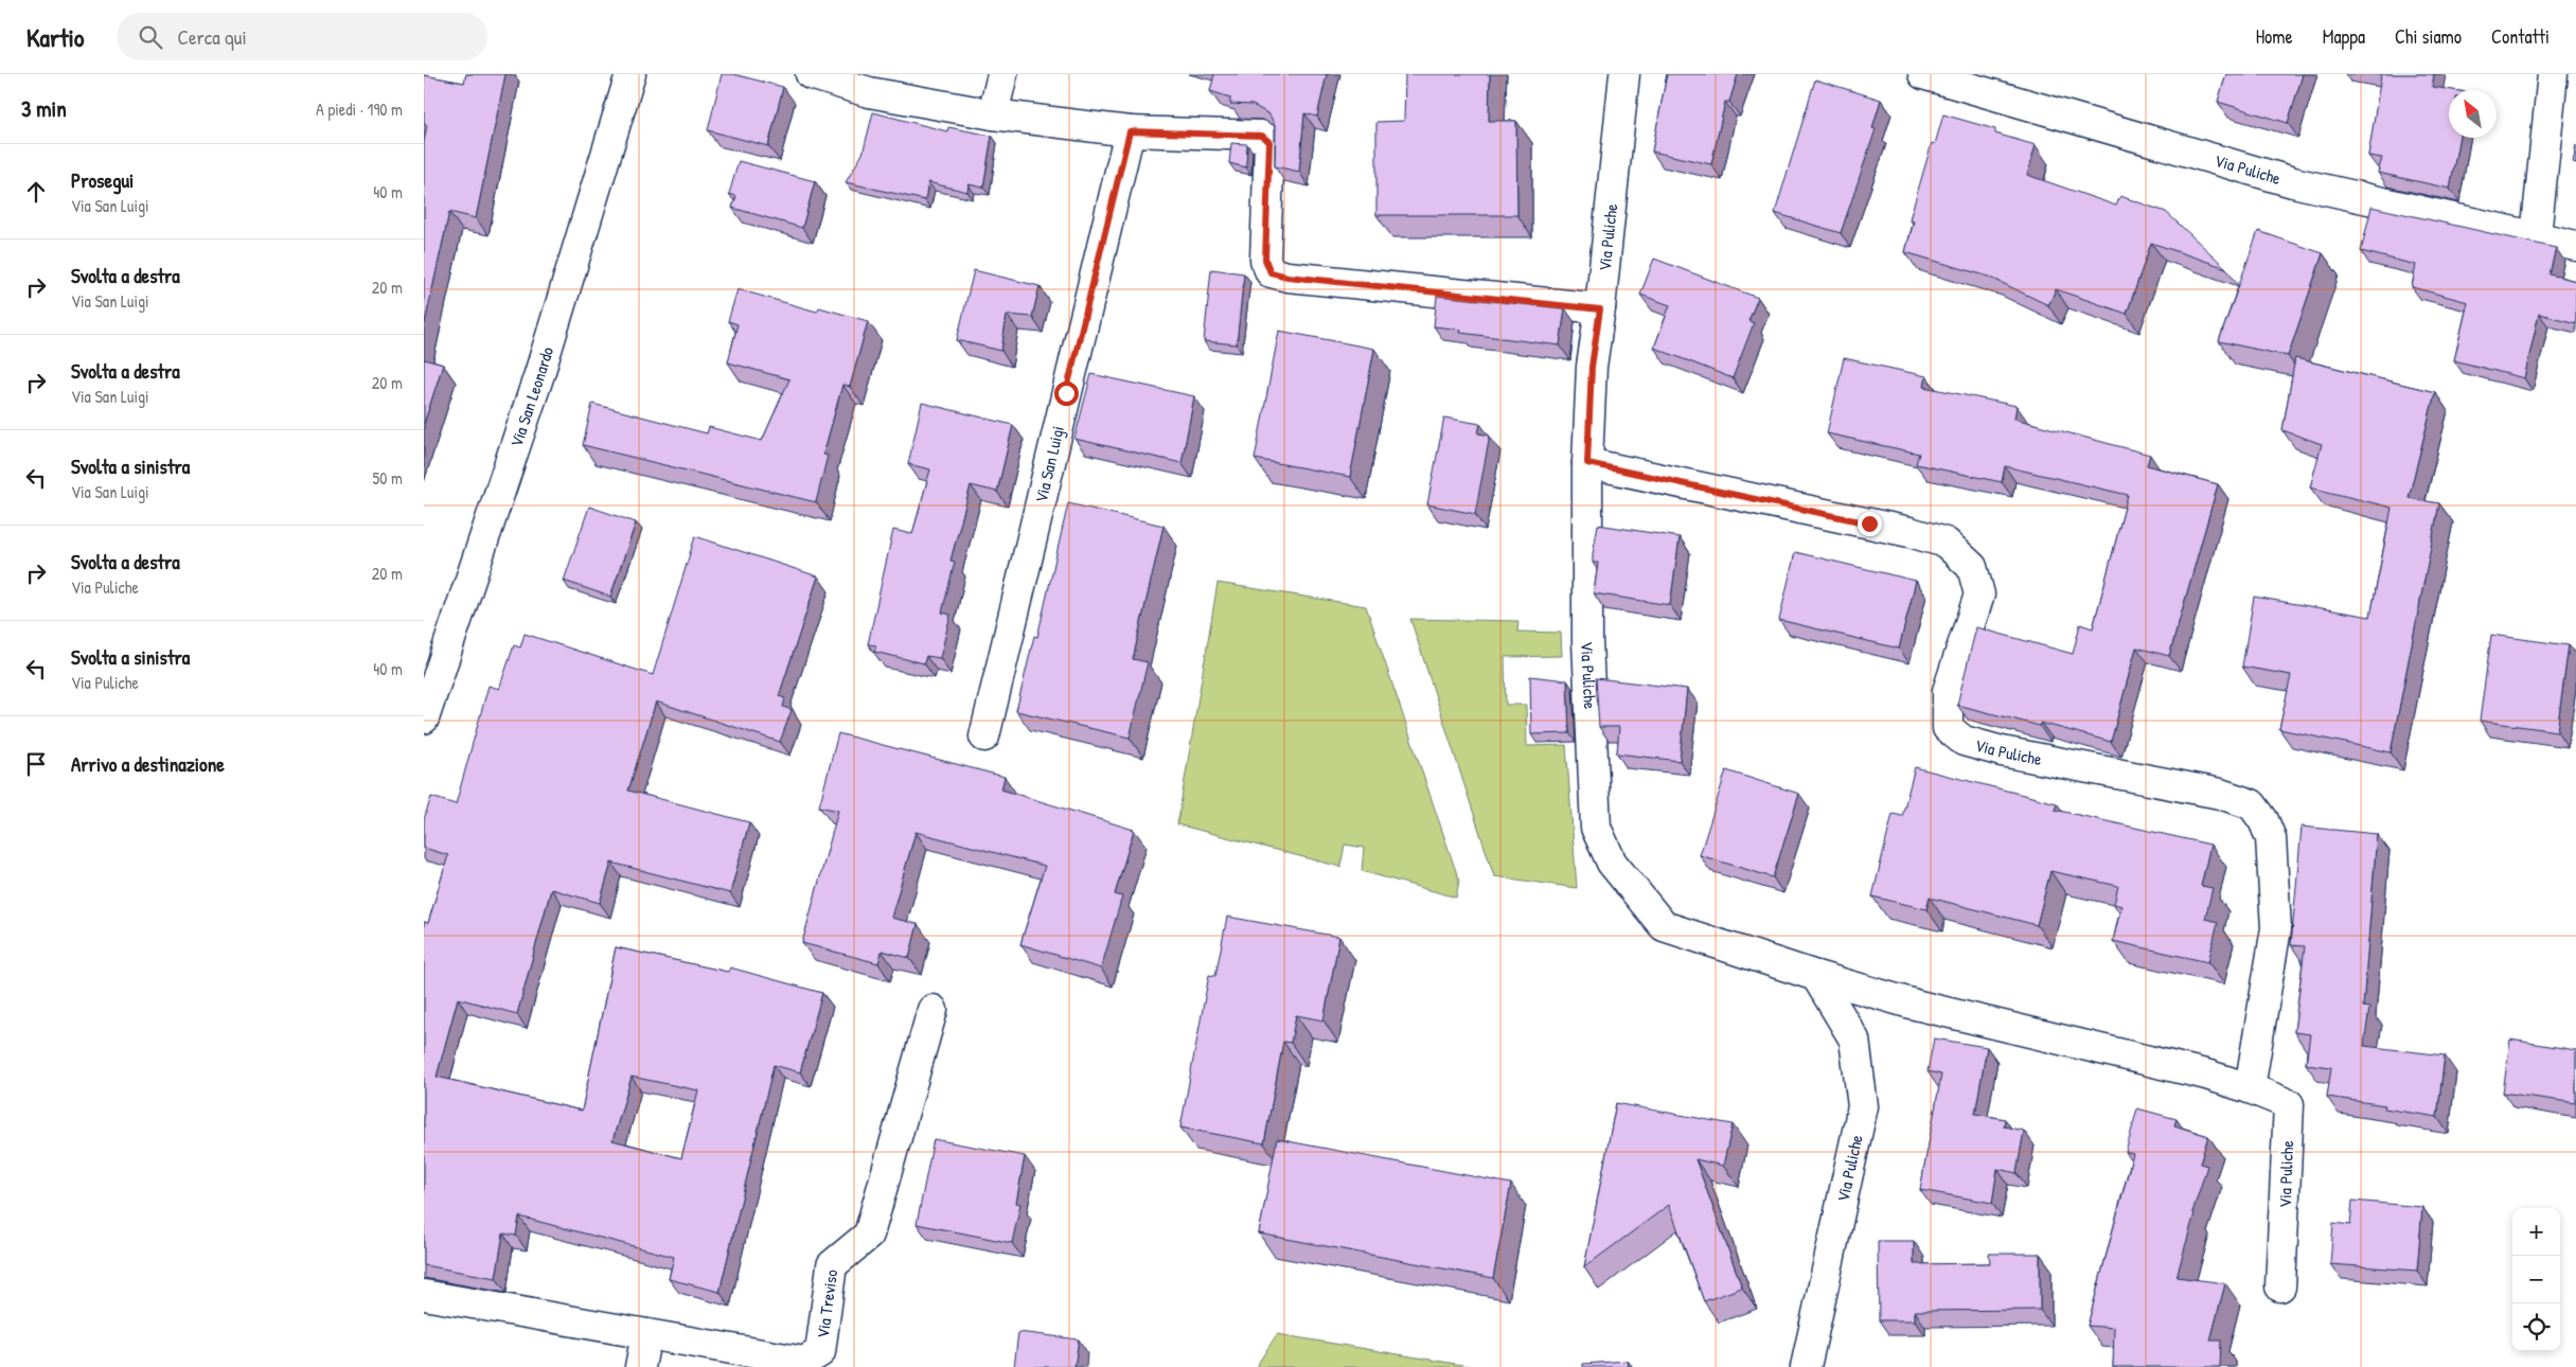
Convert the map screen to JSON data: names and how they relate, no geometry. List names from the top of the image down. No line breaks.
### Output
{"streets":{"street":["Via Puliche","Via San Leonardo","Via San Luigi","Via Treviso"]},"north":"top left","page":{"header":"Kartio","search":"Cerca qui","nav":["Home","Mappa","Chi siamo","Contatti"],"heading":["3 min","A piedi · 190 m"],"list":[["Prosegui","Via San Luigi","40 m"],["Svolta a destra","Via San Luigi","20 m"],["Svolta a destra","Via San Luigi","20 m"],["Svolta a sinistra","Via San Luigi","50 m"],["Svolta a destra","Via Puliche","20 m"],["Svolta a sinistra","Via Puliche","40 m"],"Arrivo a destinazione"],"map_buttons":["+","−"]}}
